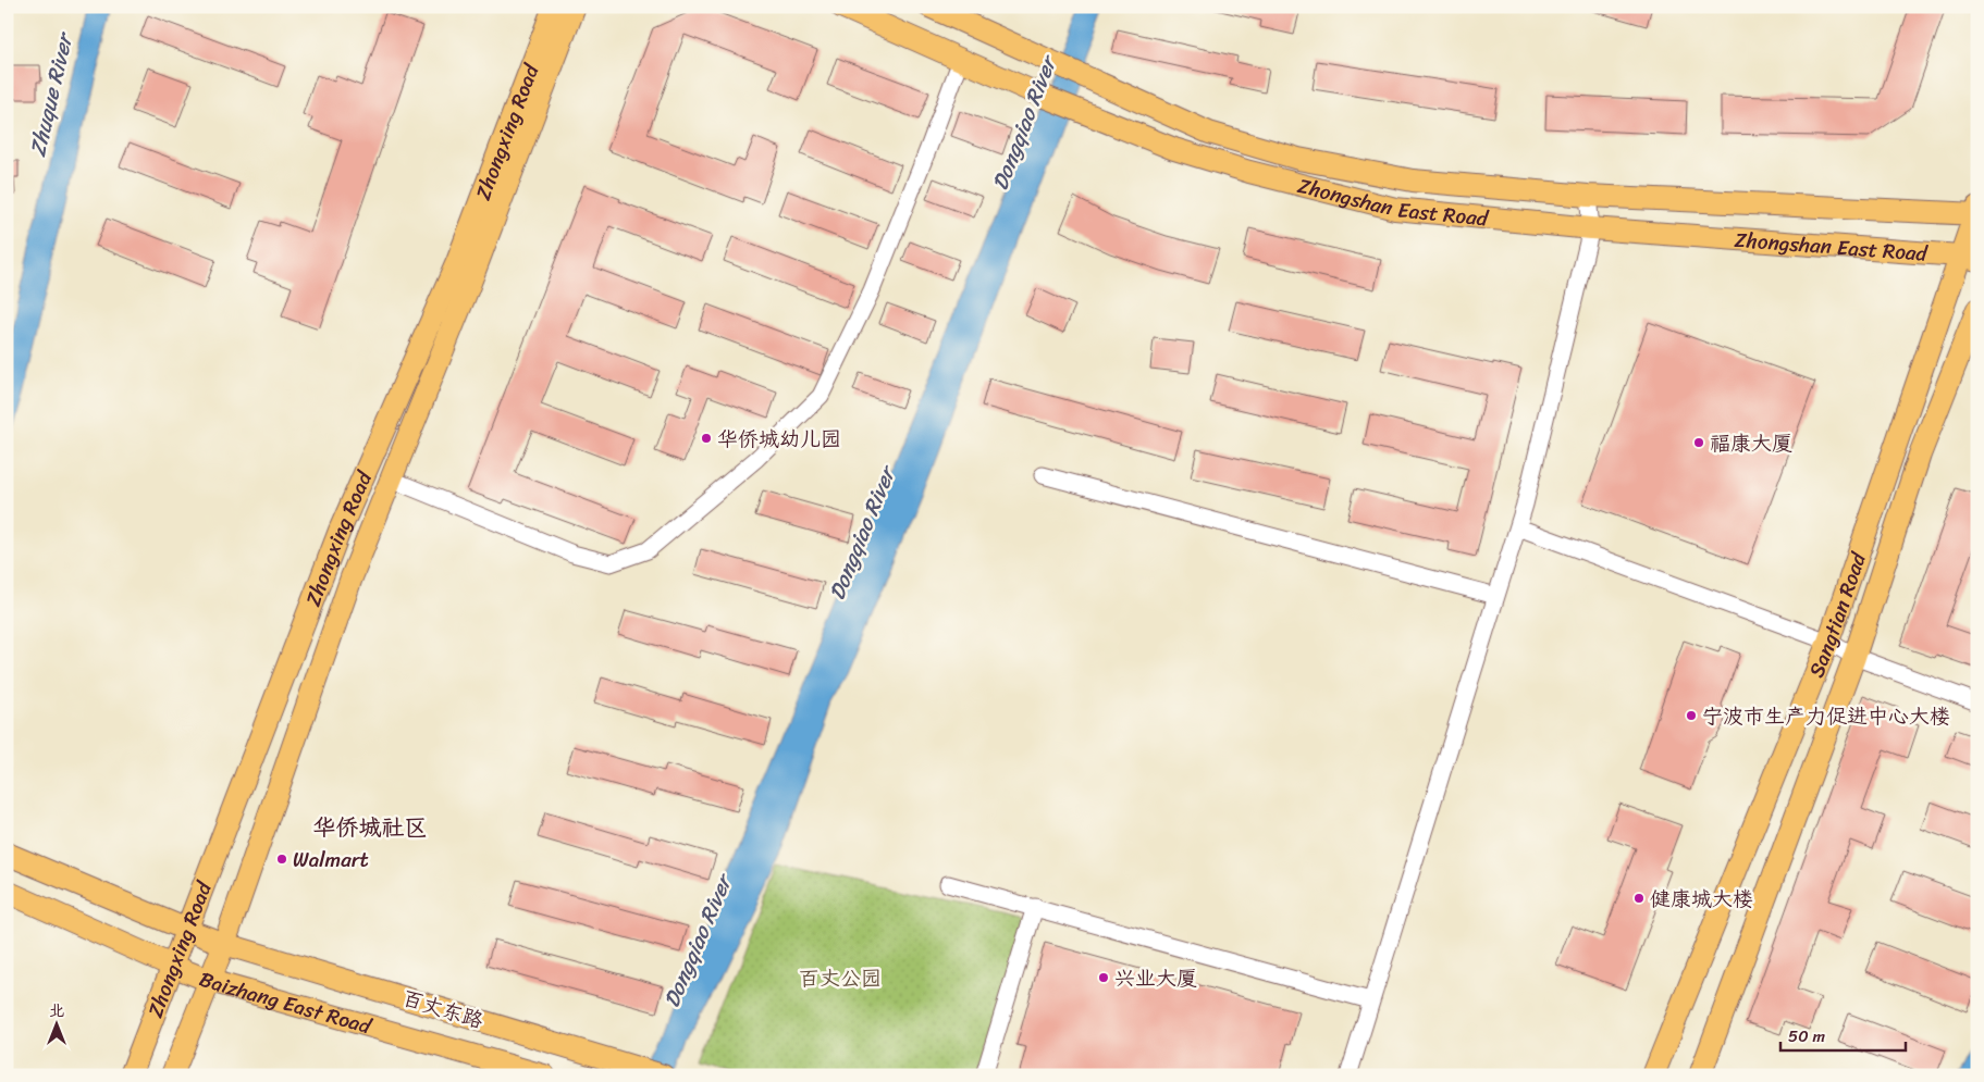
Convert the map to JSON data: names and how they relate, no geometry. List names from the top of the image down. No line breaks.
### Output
{"streets":{"main road":["Zhongxing Road","Zhongshan East Road","Sangtian Road","Baizhang East Road","百丈东路"]},"crossings":[["Zhongxing Road","Baizhang East Road"],["Zhongxing Road","百丈东路"],["Zhongshan East Road","Sangtian Road"],["Baizhang East Road","百丈东路"]],"districts":["华侨城社区"],"water":["Zhuque River","Dongqiao River"],"parks":["百丈公园"],"places":["华侨城幼儿园","福康大厦","宁波市生产力促进中心大楼","Walmart","健康城大楼","兴业大厦"],"scale_bar":"50 m","north":"top"}
